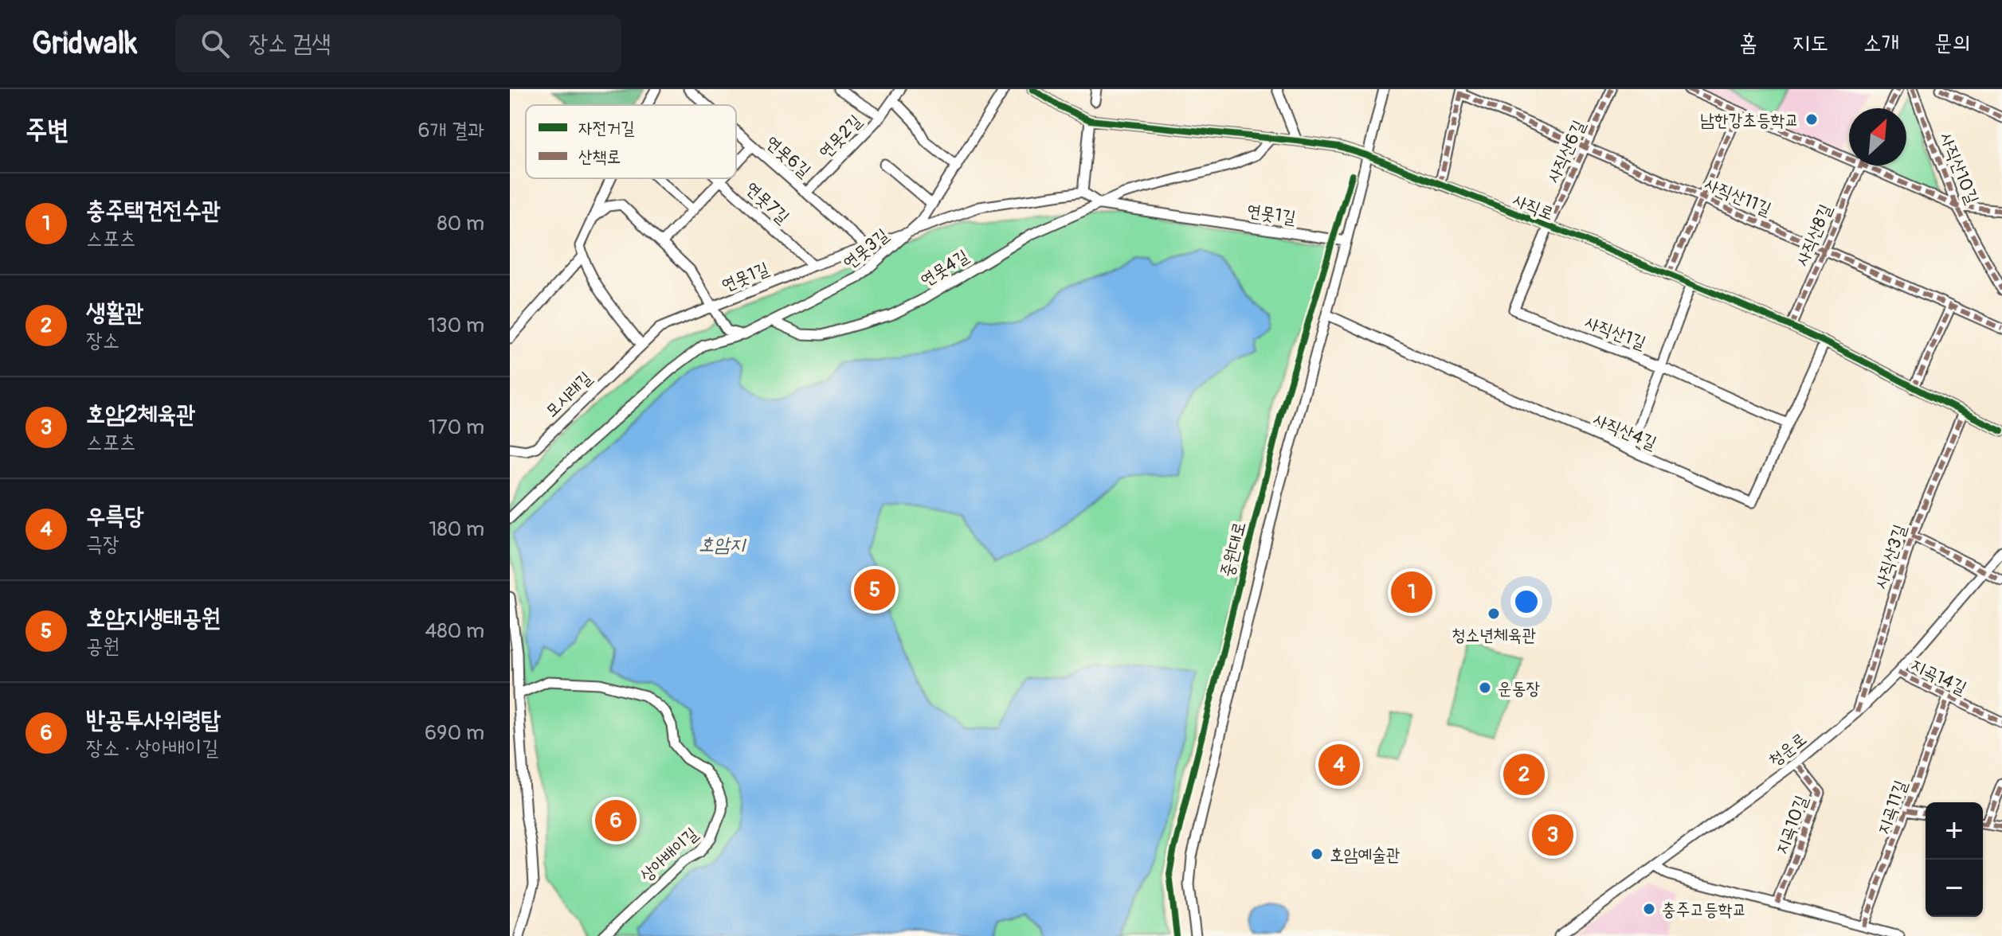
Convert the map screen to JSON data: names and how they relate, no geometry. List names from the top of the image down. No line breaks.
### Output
{"streets":{"street":["연못2길","사직산6길","연못6길","사직산10길","사직산11길","연못7길","사직로","연못1길","사직산8길","연못3길","연못4길","사직산1길","모시래길","사직산4길","중원대로","사직산3길","지곡14길","청운로","지곡11길","지곡10길","상아배이길"]},"crossings":[["연못2길","연못6길"],["사직산6길","사직산11길"],["사직산6길","사직로"],["사직산6길","사직산1길"],["연못6길","연못1길"],["사직산11길","사직산8길"],["연못7길","연못1길"],["사직로","사직산8길"],["사직로","연못4길"],["사직로","사직산1길"],["사직로","사직산4길"],["사직로","중원대로"],["사직로","사직산3길"],["연못1길","연못3길"],["연못1길","연못4길"],["연못1길","모시래길"],["연못1길","중원대로"],["연못3길","연못4길"],["사직산1길","사직산4길"],["사직산4길","중원대로"],["사직산3길","청운로"],["지곡14길","청운로"],["지곡14길","지곡11길"],["청운로","지곡10길"]],"water":["호암지"],"places":["남한강초등학교","청소년체육관","운동장","호암예술관","충주고등학교"],"legend":["자전거길","산책로"],"north":"top right","page":{"header":"Gridwalk","search":"장소 검색","nav":["홈","지도","소개","문의"],"heading":["주변","6개 결과"],"list":[{"mark":"1","name":"충주택견전수관","note":"스포츠","value":"80 m"},{"mark":"2","name":"생활관","note":"장소","value":"130 m"},{"mark":"3","name":"호암2체육관","note":"스포츠","value":"170 m"},{"mark":"4","name":"우륵당","note":"극장","value":"180 m"},{"mark":"5","name":"호암지생태공원","note":"공원","value":"480 m"},{"mark":"6","name":"반공투사위령탑","note":"장소 · 상아배이길","value":"690 m"}],"pins":["5","1","4","2","6","3"],"map_buttons":["+","−"]}}
